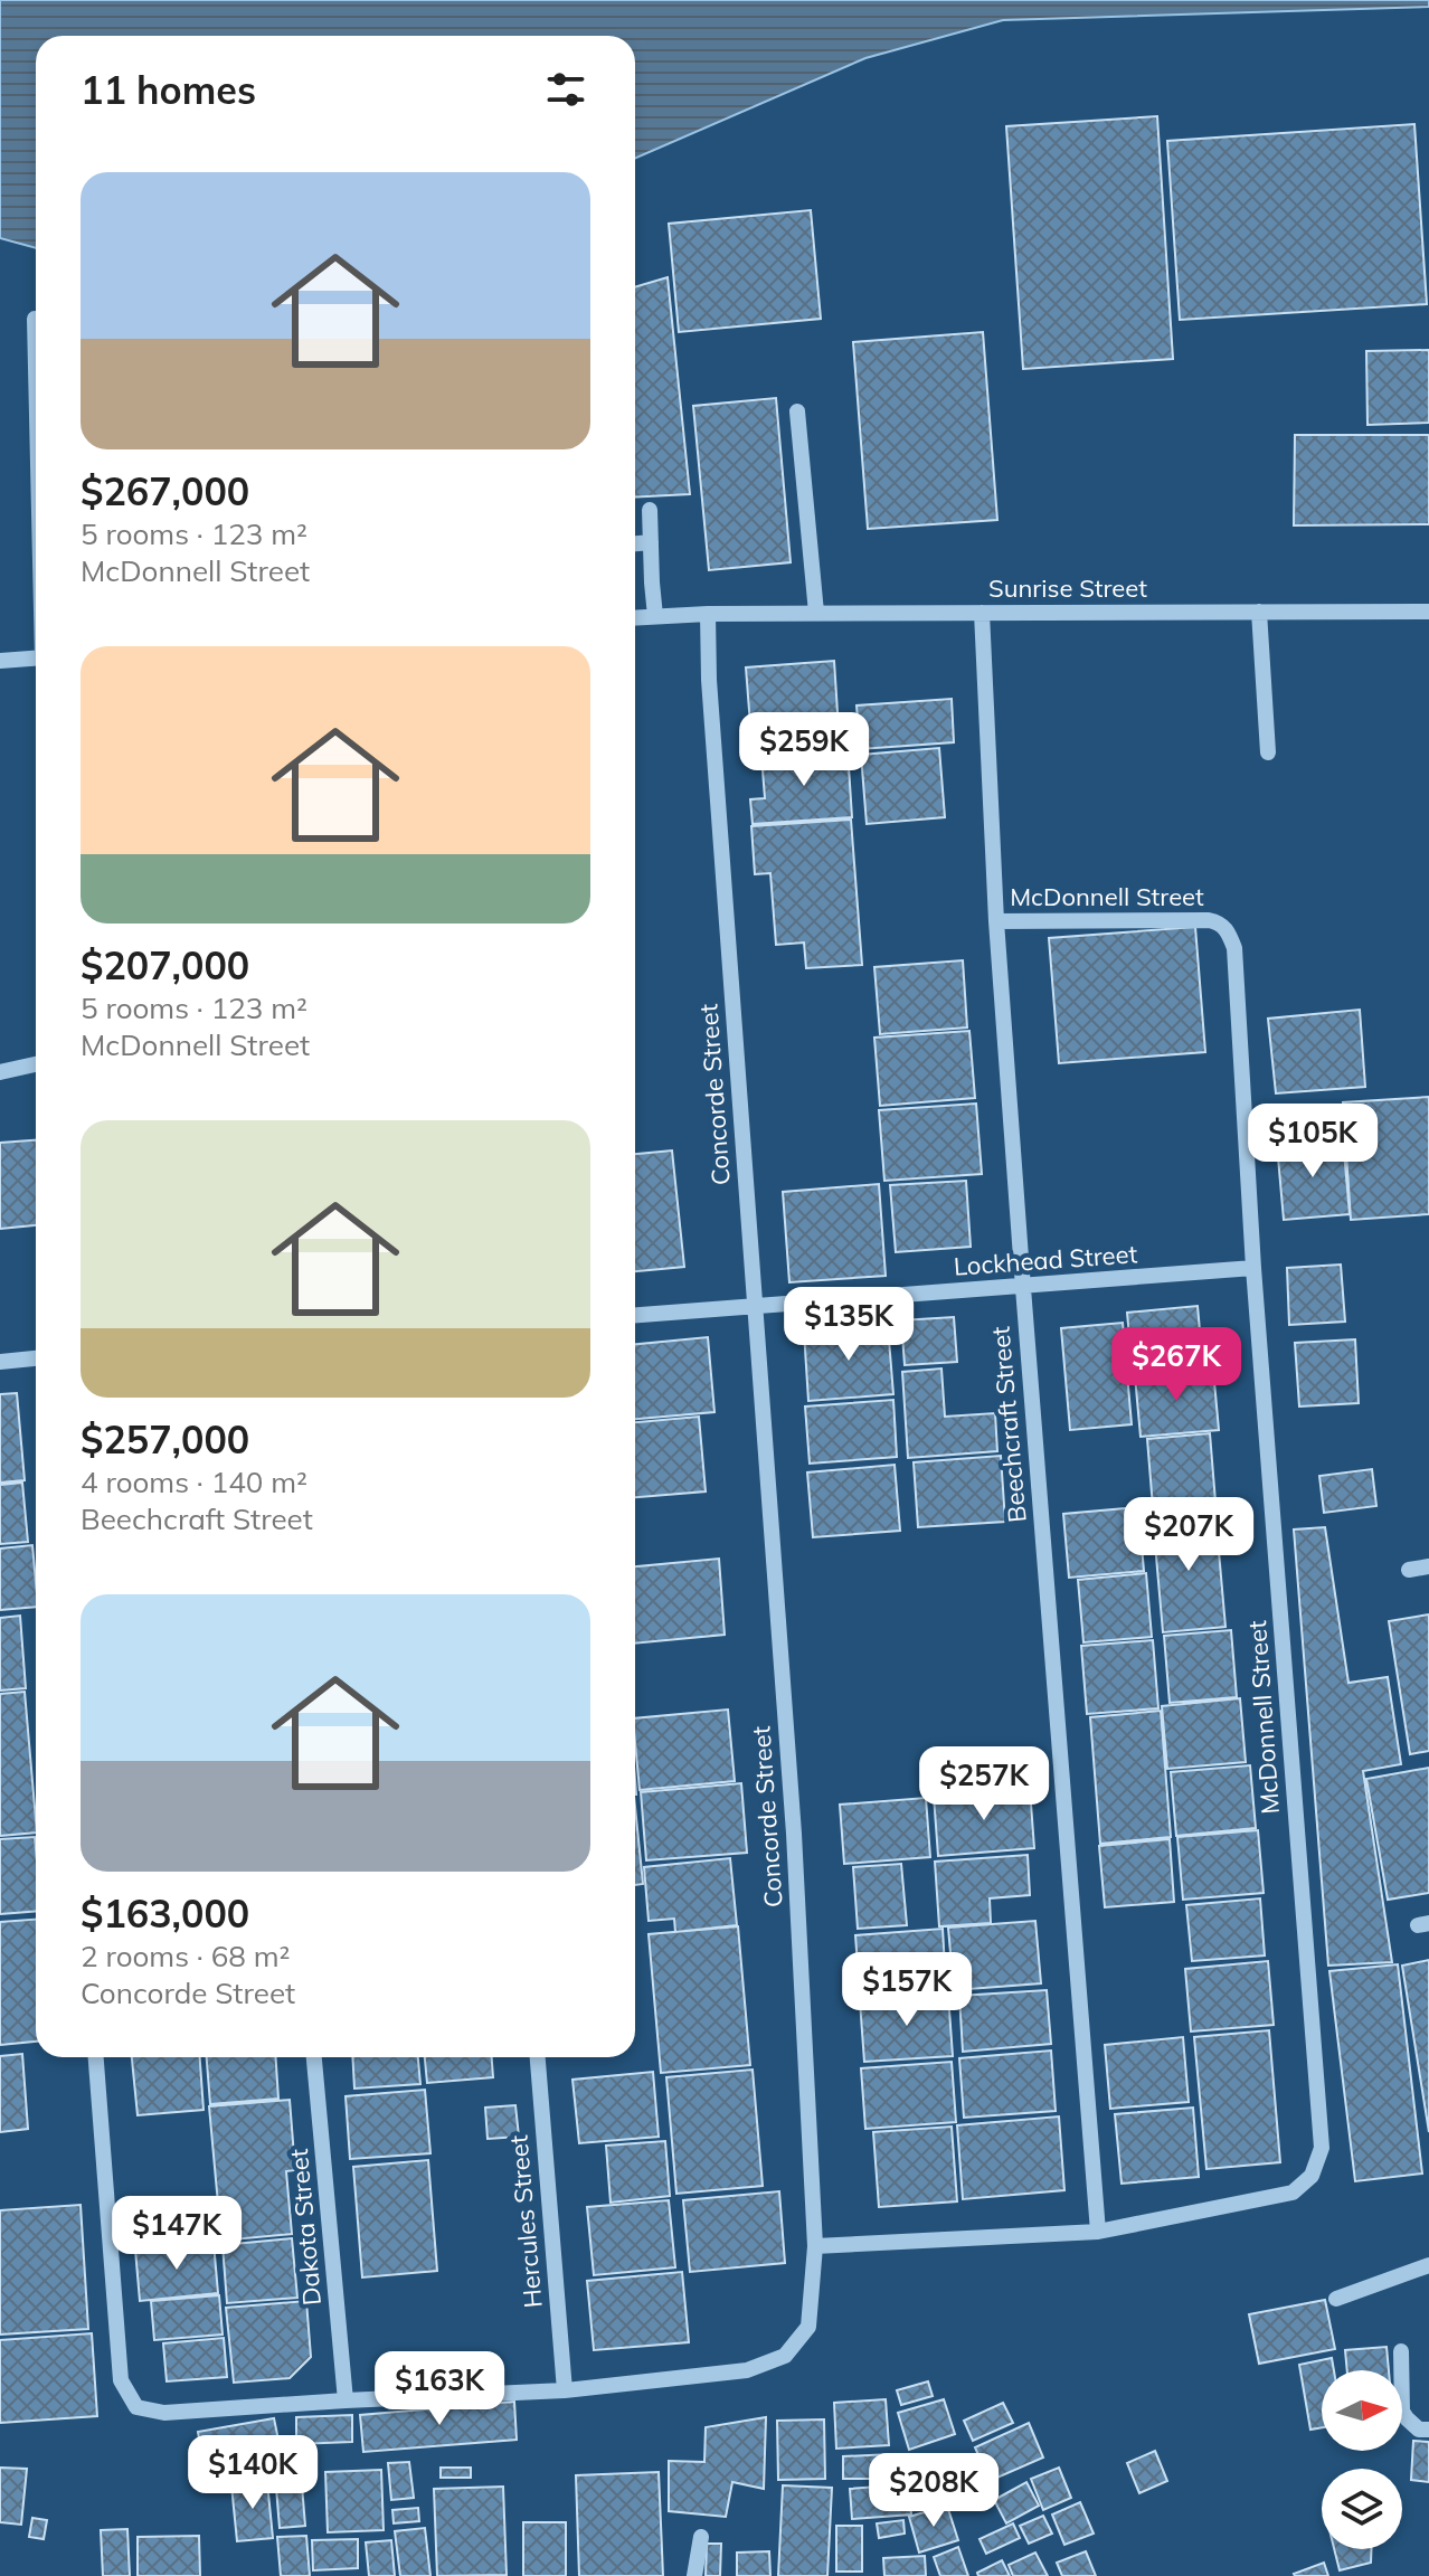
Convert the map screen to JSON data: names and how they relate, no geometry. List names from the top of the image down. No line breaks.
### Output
{"streets":{"street":["Sunrise Street","McDonnell Street","Concorde Street","Lockhead Street","Beechcraft Street","Hercules Street","Dakota Street"]},"crossings":[["Sunrise Street","Concorde Street"],["Sunrise Street","Beechcraft Street"],["McDonnell Street","Concorde Street"],["McDonnell Street","Lockhead Street"],["McDonnell Street","Beechcraft Street"],["Concorde Street","Lockhead Street"],["Concorde Street","Hercules Street"],["Concorde Street","Dakota Street"],["Lockhead Street","Beechcraft Street"]],"north":"right","page":{"heading":"11 homes","list":[{"name":"$267,000","note":"5 rooms · 123 m² · McDonnell Street"},{"name":"$207,000","note":"5 rooms · 123 m² · McDonnell Street"},{"name":"$257,000","note":"4 rooms · 140 m² · Beechcraft Street"},{"name":"$163,000","note":"2 rooms · 68 m² · Concorde Street"}],"price":["$259K","$105K","$135K","$267K","$207K","$257K","$157K","$147K","$163K","$140K","$208K"]}}
